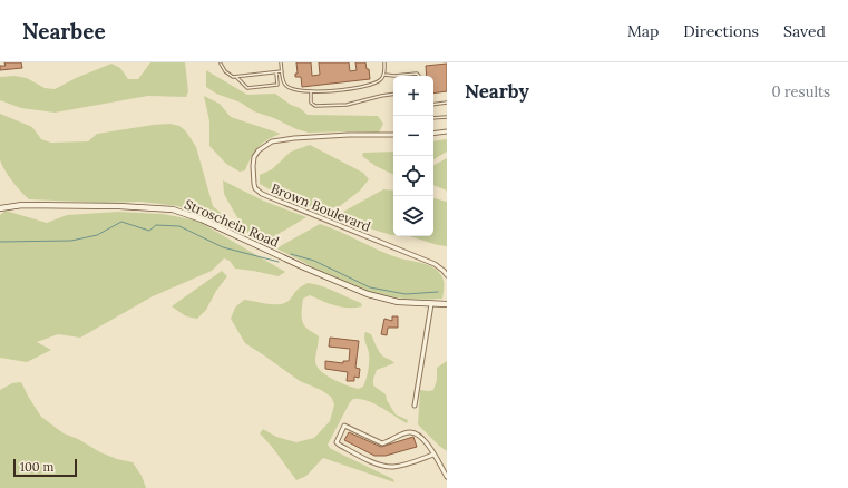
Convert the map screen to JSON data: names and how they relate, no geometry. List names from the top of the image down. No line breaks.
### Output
{"streets":{"street":["Brown Boulevard","Stroschein Road"]},"scale_bar":"100 m","page":{"header":"Nearbee","nav":["Map","Directions","Saved"],"heading":["Nearby","0 results"],"map_buttons":["+","−"],"scale":"100 m"}}
